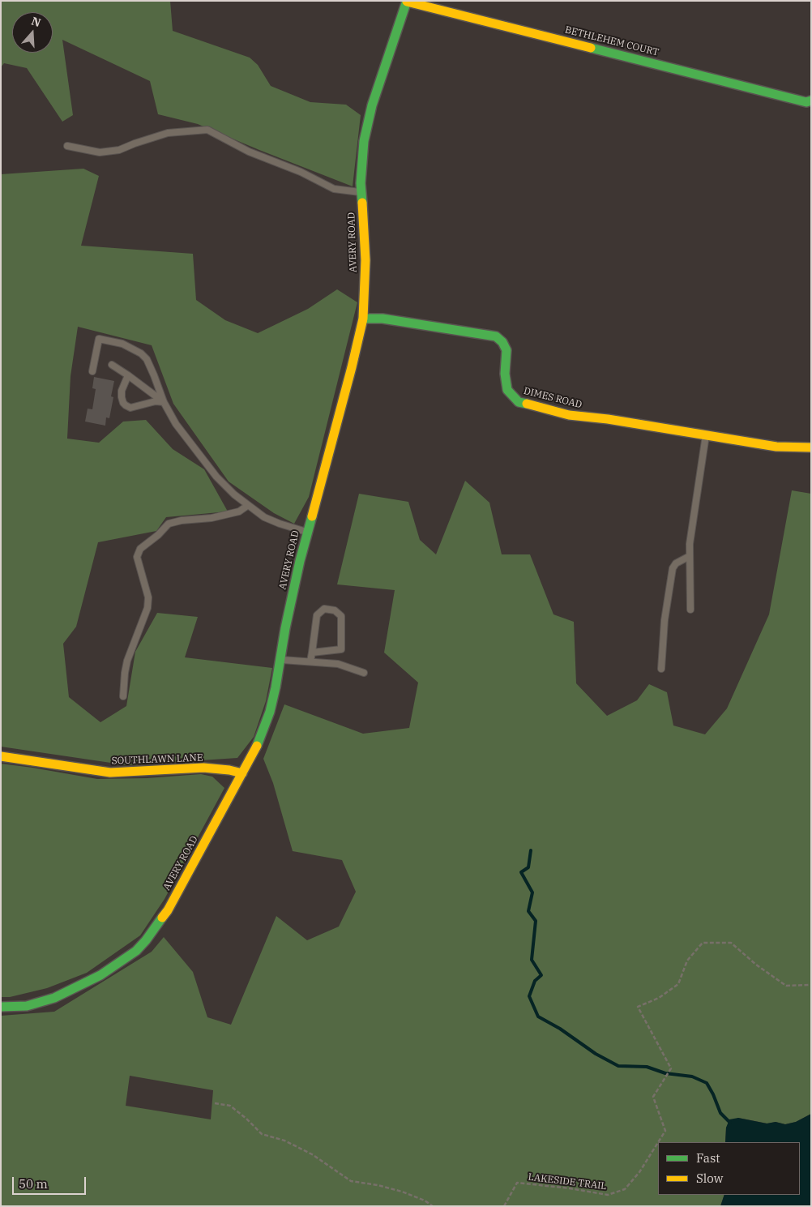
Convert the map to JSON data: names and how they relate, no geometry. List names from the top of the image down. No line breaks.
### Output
{"streets":{"street":["BETHLEHEM COURT","AVERY ROAD","DIMES ROAD","SOUTHLAWN LANE"],"path":["LAKESIDE TRAIL"]},"crossings":[["BETHLEHEM COURT","AVERY ROAD"],["AVERY ROAD","DIMES ROAD"],["AVERY ROAD","SOUTHLAWN LANE"]],"legend":["Fast","Slow"],"scale_bar":"50 m","north":"top"}
